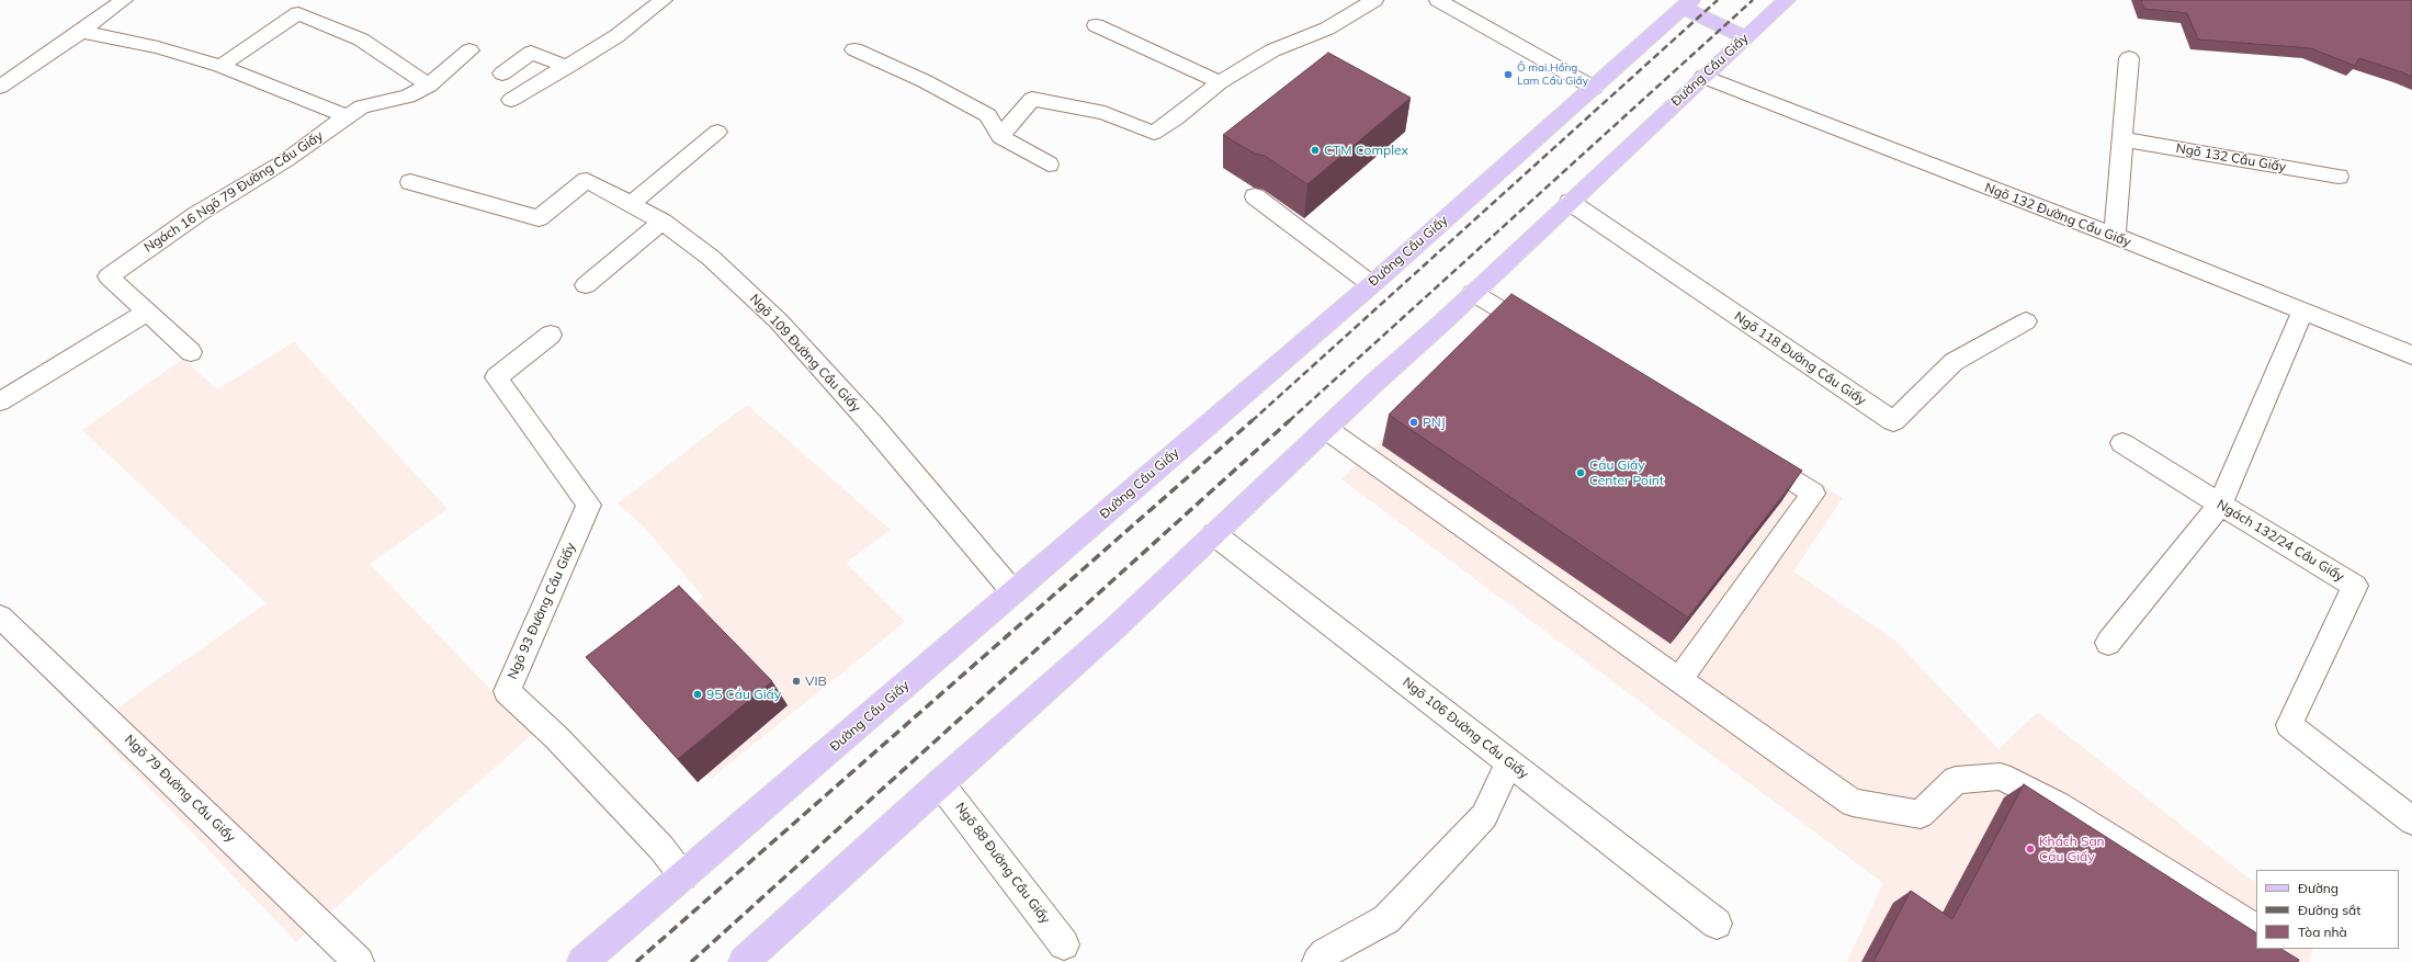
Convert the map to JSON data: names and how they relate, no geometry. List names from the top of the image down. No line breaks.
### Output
{"streets":{"main road":["Đường Cầu Giấy"],"lane":["Ngõ 132 Cầu Giấy","Ngách 16 Ngõ 79 Đường Cầu Giấy","Ngõ 132 Đường Cầu Giấy","Ngõ 109 Đường Cầu Giấy","Ngõ 118 Đường Cầu Giấy","Ngách 132/24 Cầu Giấy","Ngõ 93 Đường Cầu Giấy","Ngõ 106 Đường Cầu Giấy","Ngõ 79 Đường Cầu Giấy","Ngõ 88 Đường Cầu Giấy"]},"crossings":[["Đường Cầu Giấy","Ngõ 132 Đường Cầu Giấy"],["Đường Cầu Giấy","Ngõ 109 Đường Cầu Giấy"],["Đường Cầu Giấy","Ngõ 118 Đường Cầu Giấy"],["Đường Cầu Giấy","Ngõ 93 Đường Cầu Giấy"],["Đường Cầu Giấy","Ngõ 106 Đường Cầu Giấy"],["Đường Cầu Giấy","Ngõ 88 Đường Cầu Giấy"]],"places":["Ô mai Hồng Lam Cầu Giấy","CTM Complex","PNJ","Cầu Giấy Center Point","VIB","95 Cầu Giấy","Khách Sạn Cầu Giấy"],"legend":["Đường","Đường sắt","Tòa nhà"]}
